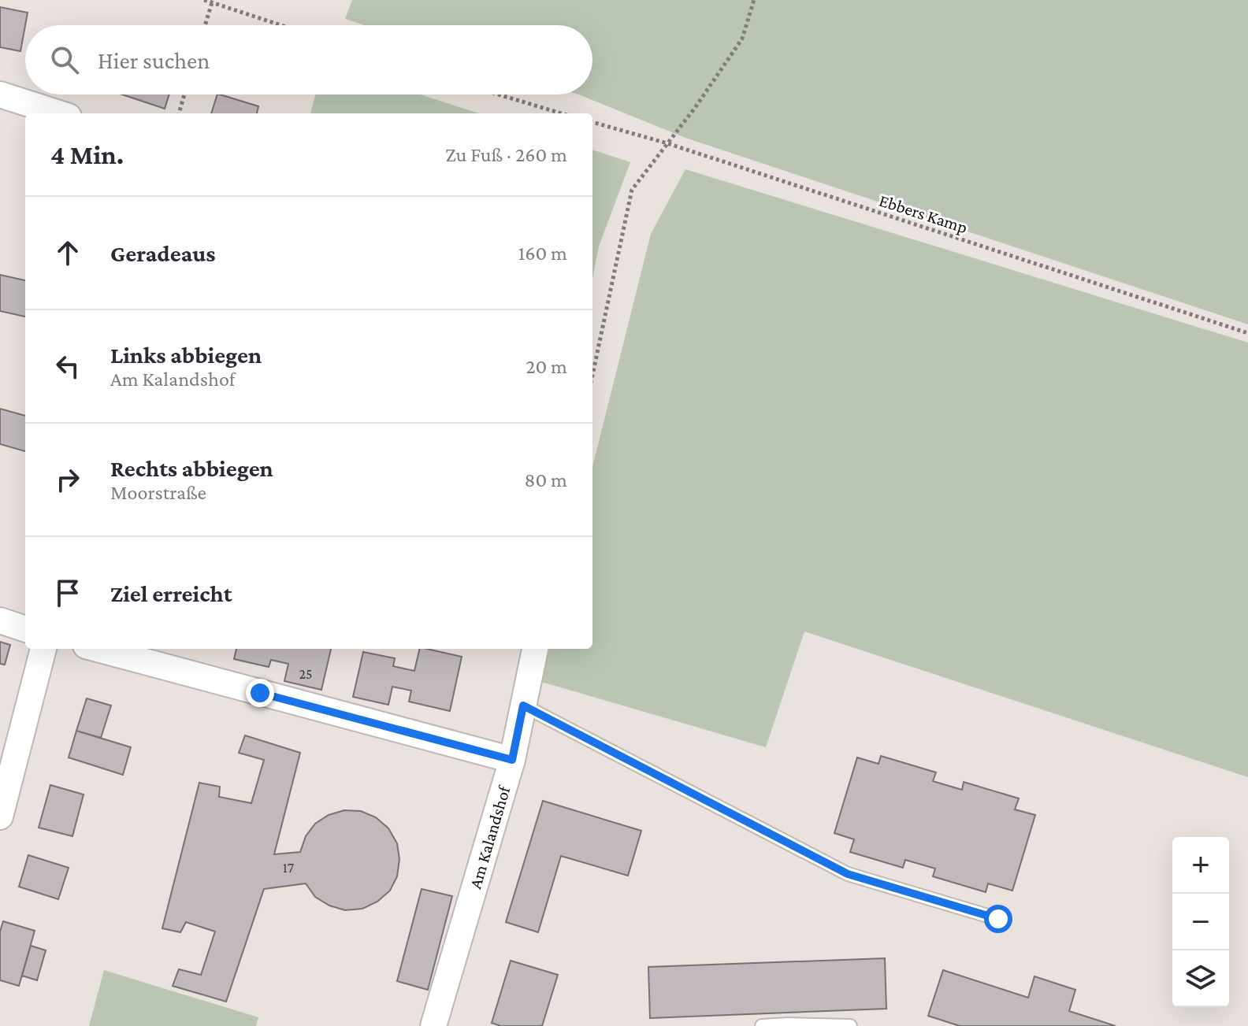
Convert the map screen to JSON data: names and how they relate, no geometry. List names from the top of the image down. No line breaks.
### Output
{"streets":{"street":["Am Kalandshof"],"path":["Ebbers Kamp"]},"house_numbers":["25","17"],"page":{"search":"Hier suchen","heading":["4 Min.","Zu Fuß · 260 m"],"list":[["Geradeaus","160 m"],["Links abbiegen","Am Kalandshof","20 m"],["Rechts abbiegen","Moorstraße","80 m"],"Ziel erreicht"],"map_buttons":["+","−"]}}
